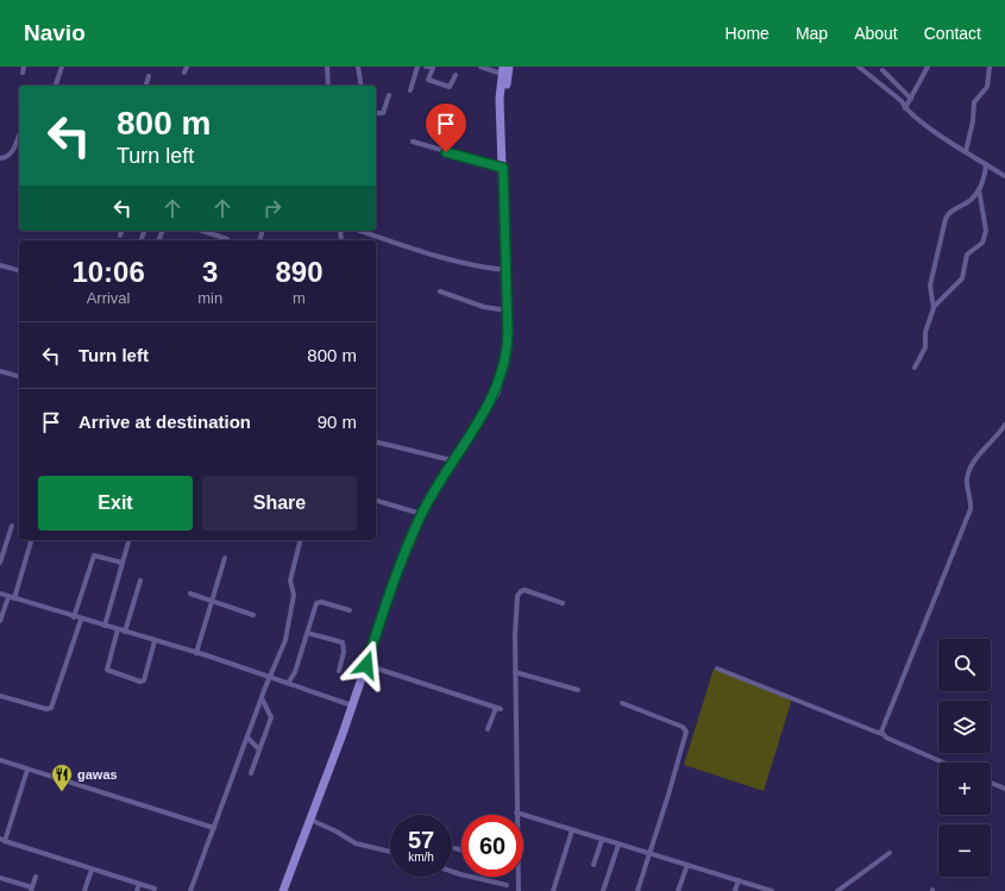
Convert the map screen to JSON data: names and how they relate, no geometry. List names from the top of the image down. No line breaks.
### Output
{"places":{"restaurant":["gawas"]},"page":{"header":"Navio","nav":["Home","Map","About","Contact"],"turn":["800 m","Turn left"],"eta":["10:06","Arrival","3","min","890","m"],"list":[{"name":"Turn left","value":"800 m"},{"name":"Arrive at destination","value":"90 m"}],"buttons":["Exit","Share"],"map_buttons":["+","−"],"speed":"57 km/h","limit":"60"}}
